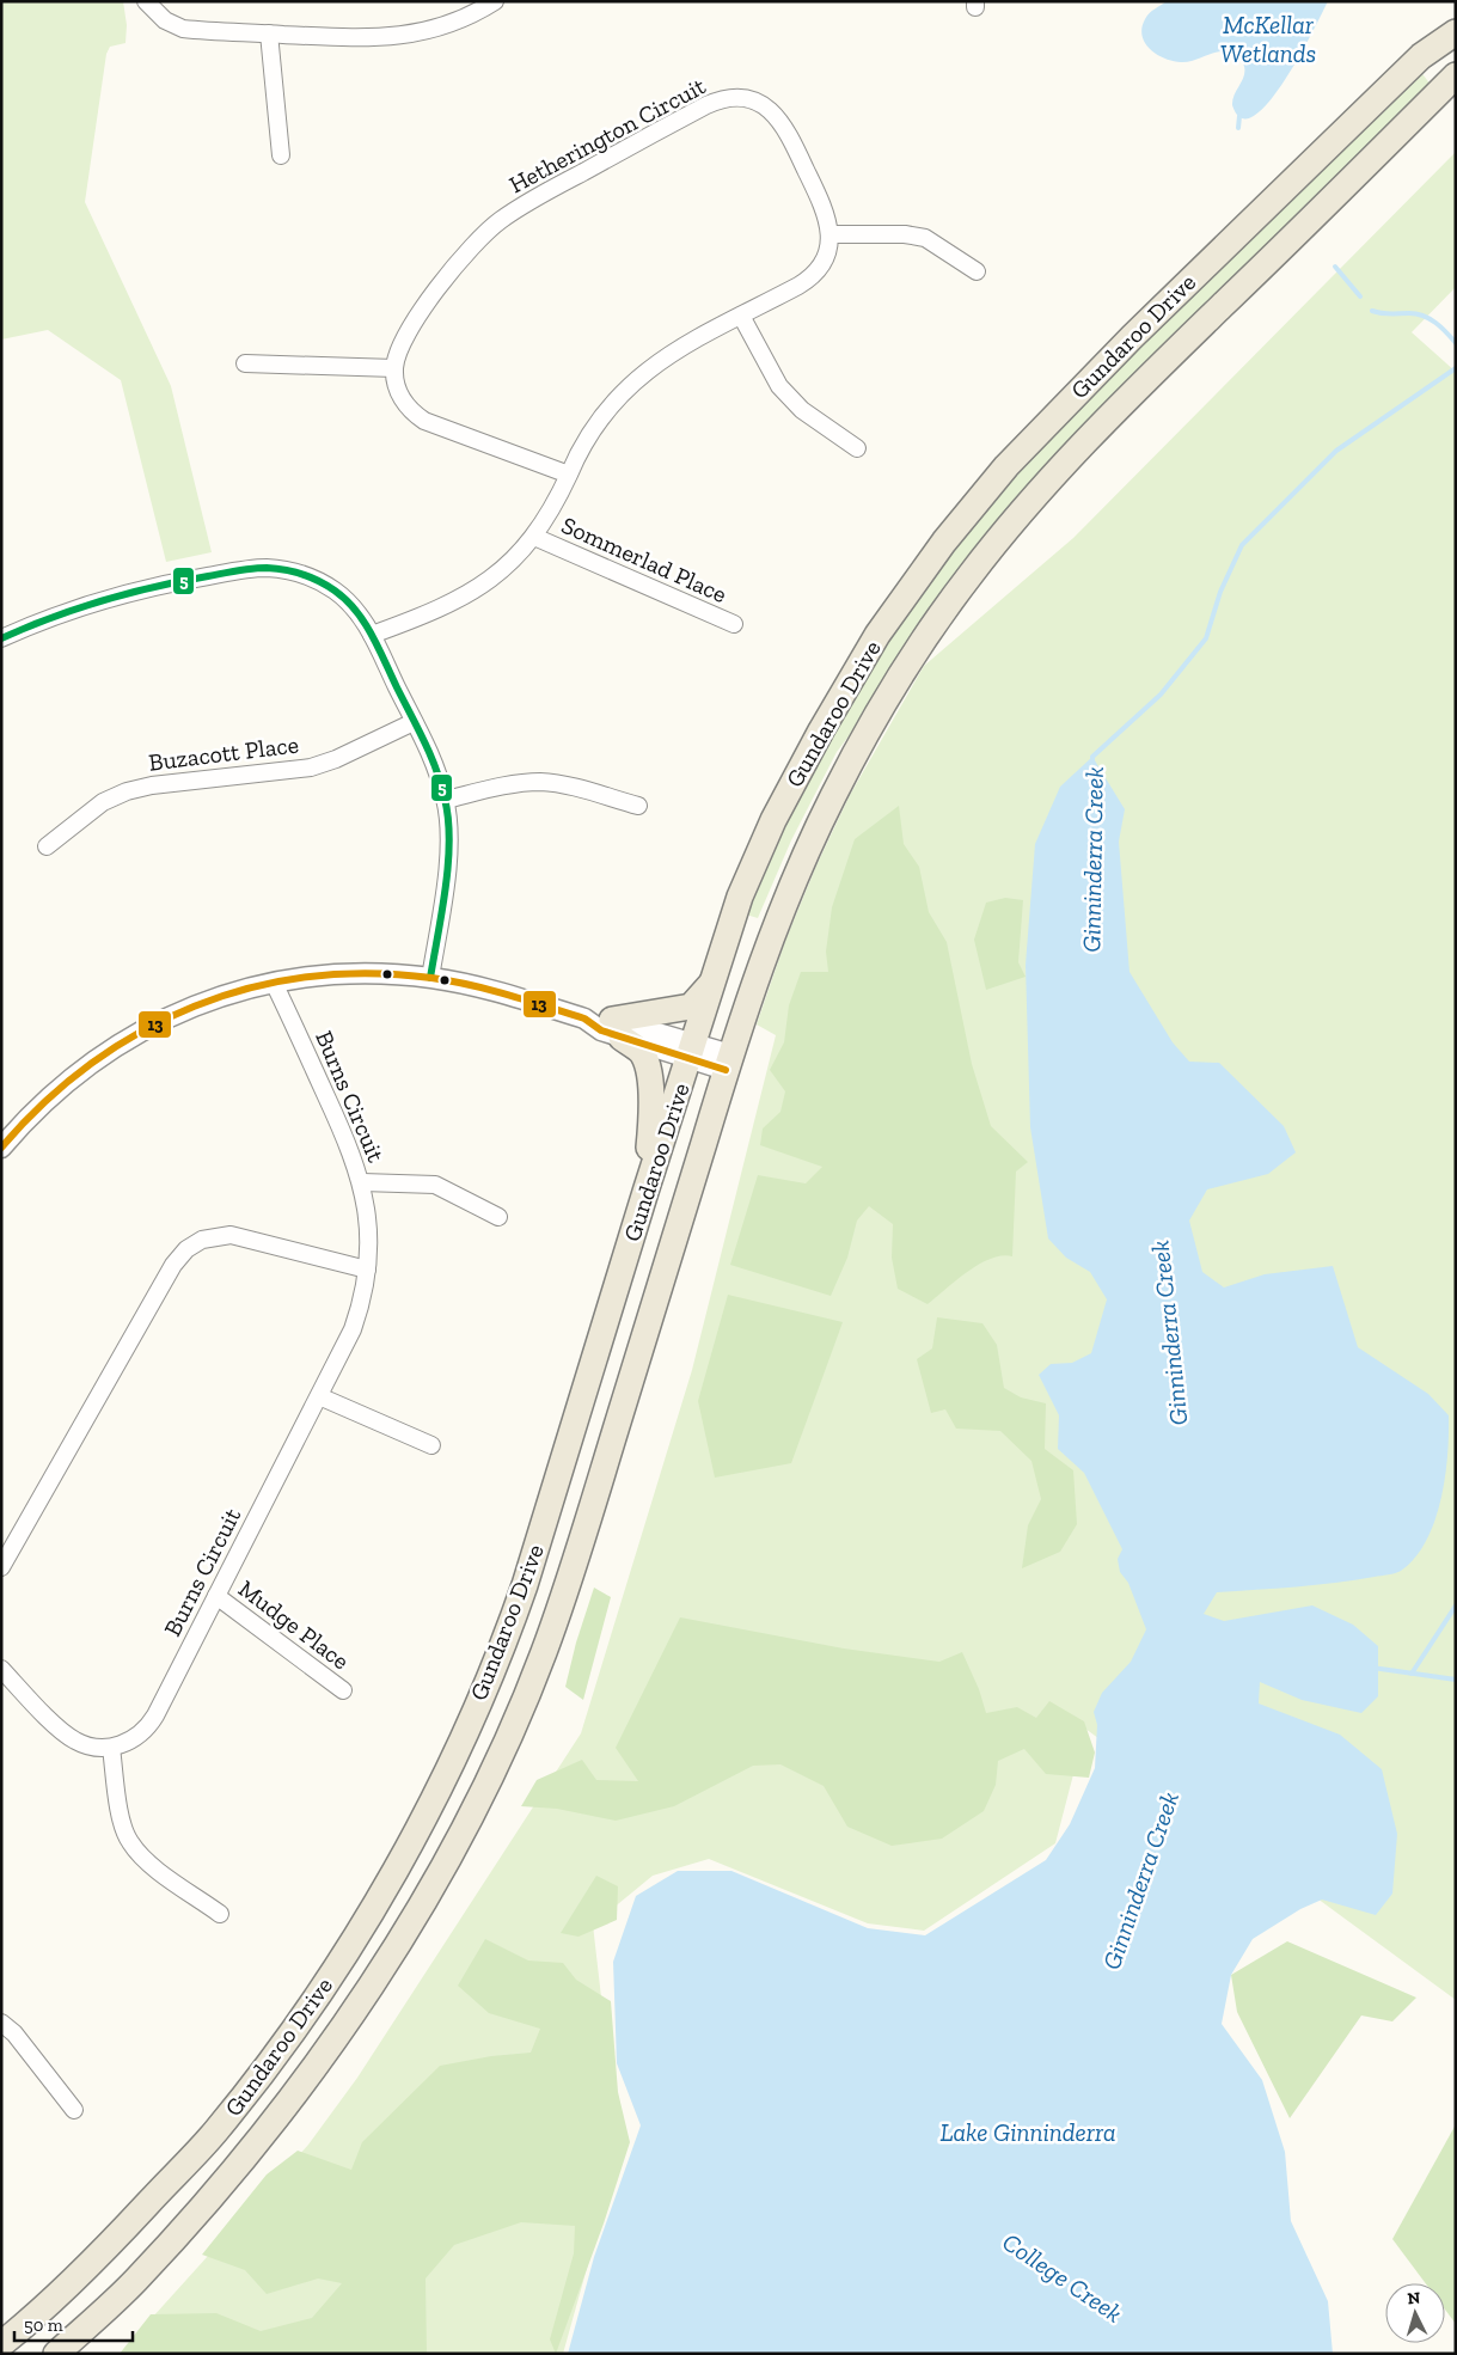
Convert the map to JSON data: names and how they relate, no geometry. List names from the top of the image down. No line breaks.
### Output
{"streets":{"main road":["Gundaroo Drive"],"street":["Hetherington Circuit","Sommerlad Place","Buzacott Place","Burns Circuit","Mudge Place"]},"crossings":[["Hetherington Circuit","Sommerlad Place"],["Burns Circuit","Mudge Place"]],"water":["McKellar Wetlands","Ginninderra Creek","Lake Ginninderra","College Creek"],"lines":["transit line 5","transit line 13"],"scale_bar":"50 m","north":"top"}
